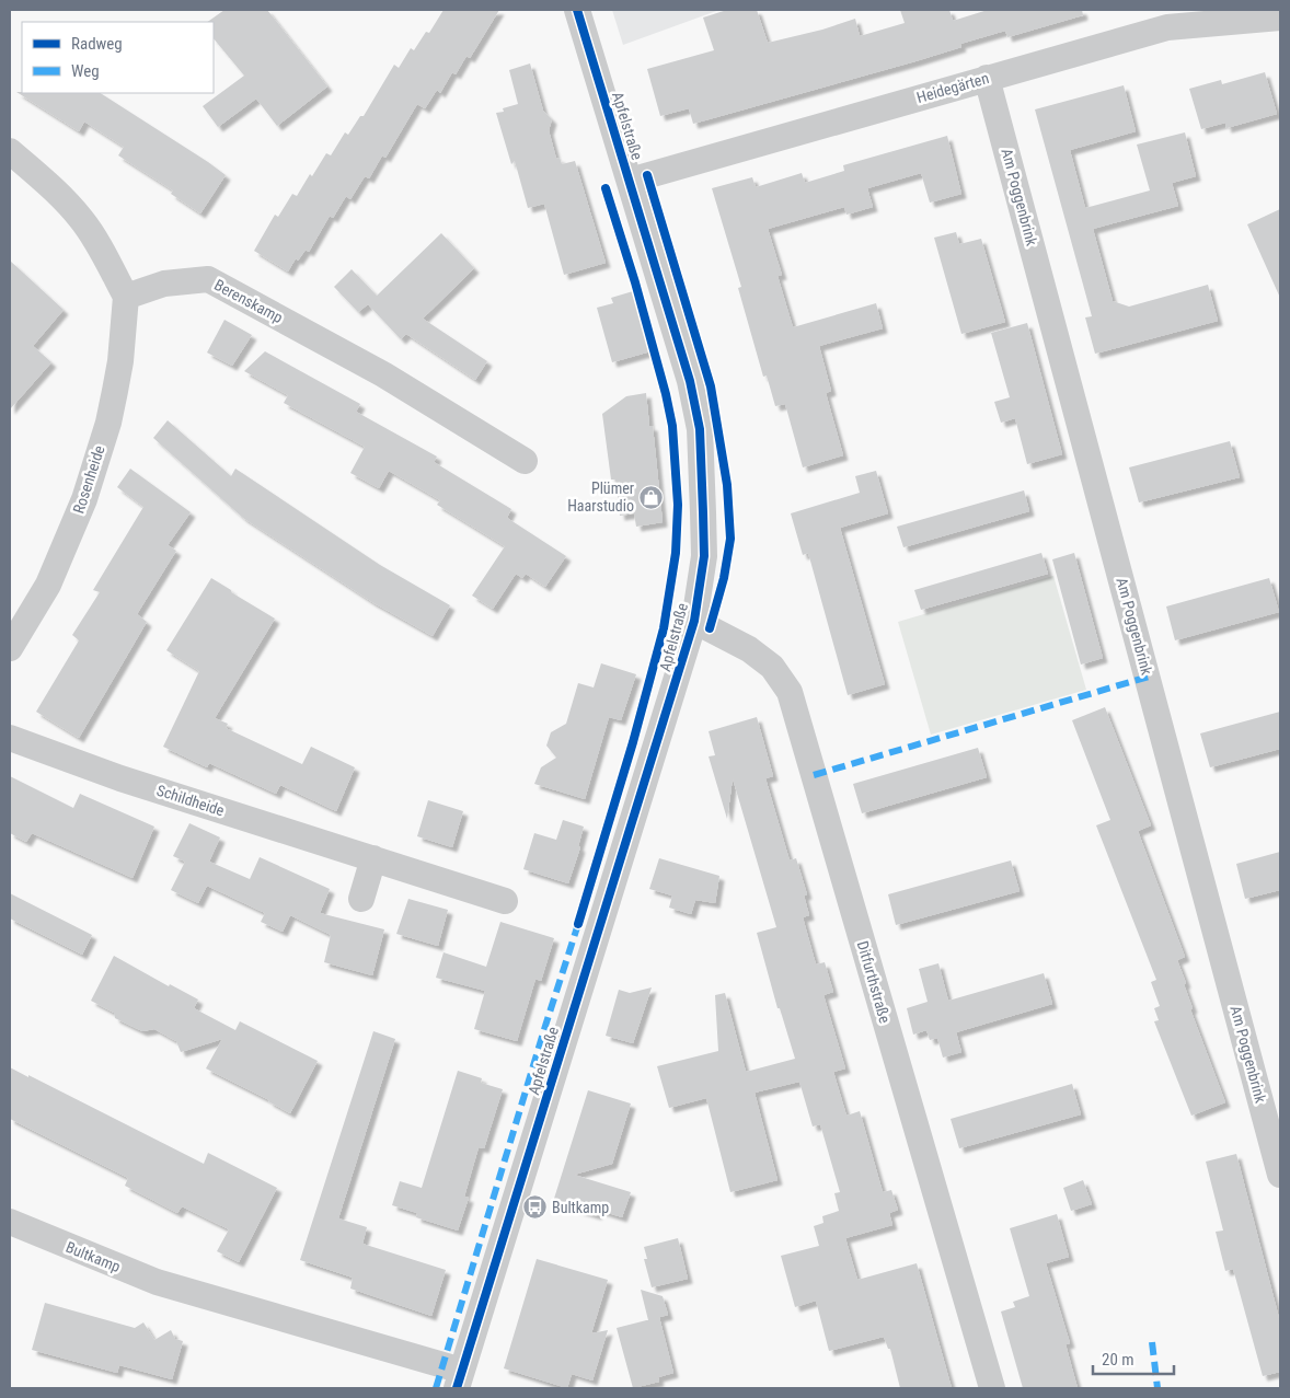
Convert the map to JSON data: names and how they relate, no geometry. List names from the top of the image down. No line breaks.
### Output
{"streets":{"street":["Heidegärten","Apfelstraße","Am Poggenbrink","Berenskamp","Rosenheide","Schildheide","Ditfurthstraße","Bultkamp"]},"crossings":[["Heidegärten","Apfelstraße"],["Heidegärten","Am Poggenbrink"],["Apfelstraße","Ditfurthstraße"],["Apfelstraße","Bultkamp"],["Berenskamp","Rosenheide"]],"places":{"shop":["Plümer Haarstudio"],"bus stop":["Bultkamp"]},"legend":["Radweg","Weg"],"scale_bar":"20 m"}
